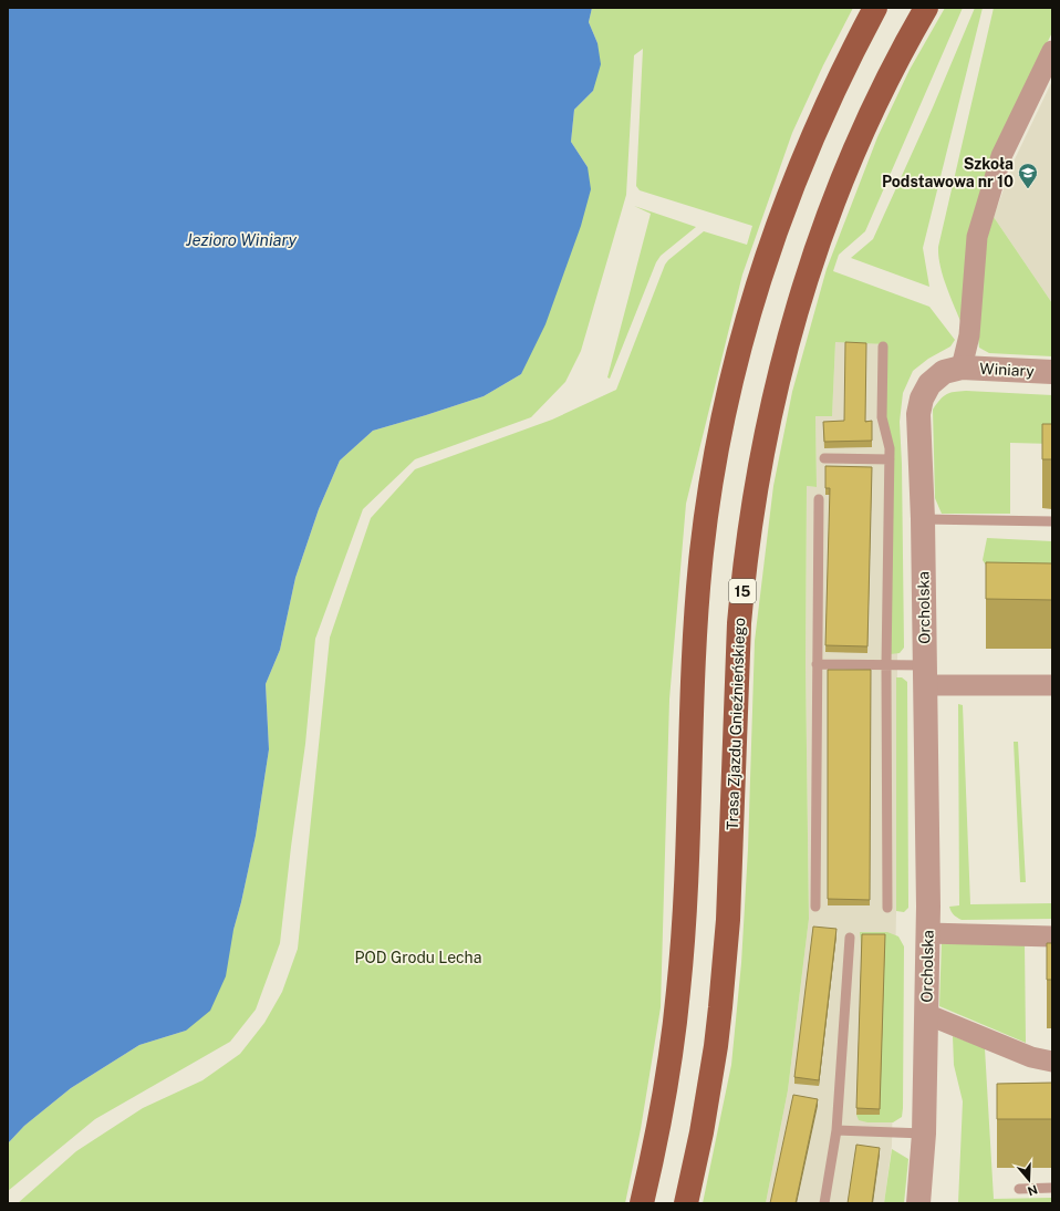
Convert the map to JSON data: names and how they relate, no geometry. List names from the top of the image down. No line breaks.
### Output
{"streets":{"main road":["15","Trasa Zjazdu Gnieźnieńskiego"],"street":["Winiary","Orcholska"]},"crossings":[["Winiary","Orcholska"]],"water":["Jezioro Winiary"],"parks":["POD Grodu Lecha"],"places":{"school or university":["Szkoła Podstawowa nr 10"]},"north":"bottom"}
